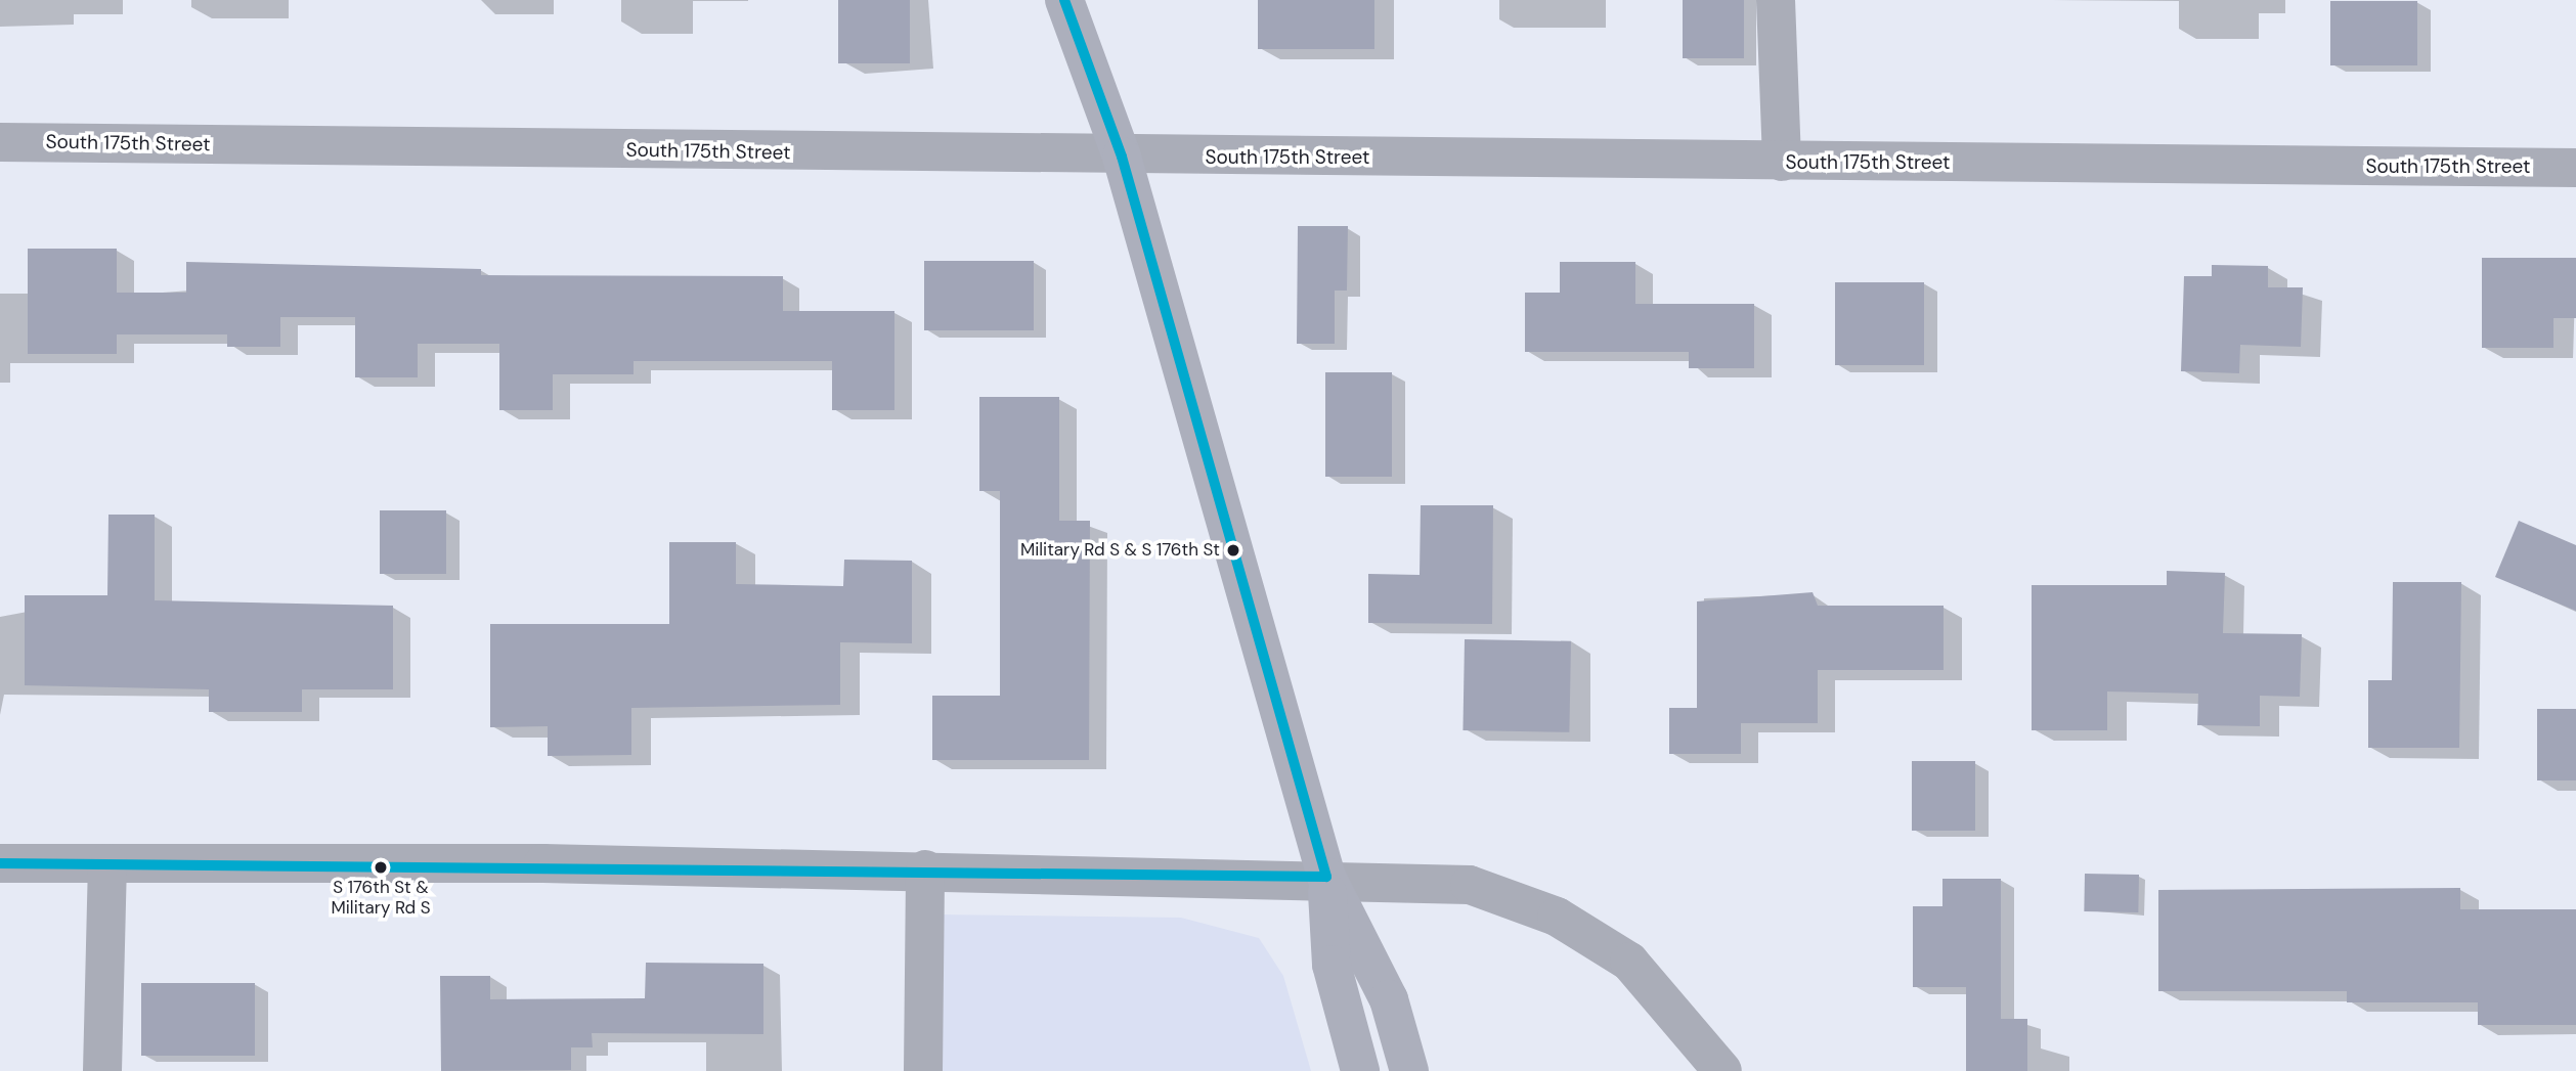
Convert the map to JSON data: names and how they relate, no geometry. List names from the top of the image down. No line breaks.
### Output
{"streets":{"street":["South 175th Street"]},"places":["Military Rd S & S 176th St","S 176th St & Military Rd S"]}
